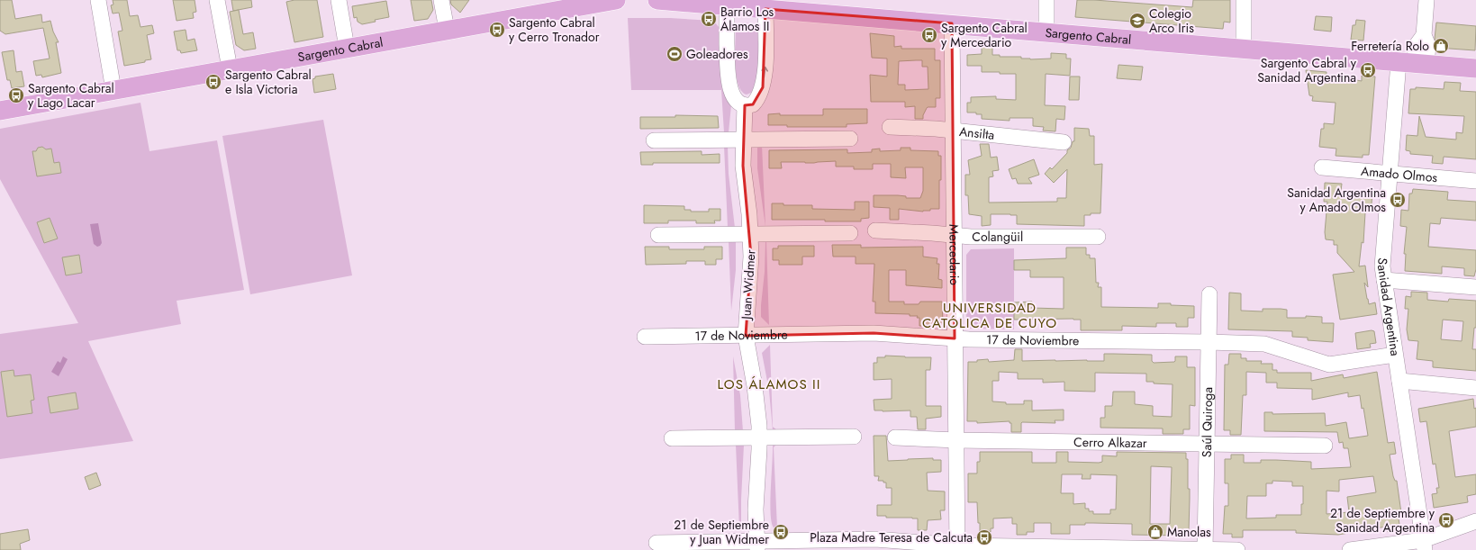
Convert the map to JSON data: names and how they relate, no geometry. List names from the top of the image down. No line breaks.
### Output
{"streets":{"main road":["Sargento Cabral"],"street":["Ansilta","Amado Olmos","Colangüil","Mercedario","Juan Widmer","Sanidad Argentina","17 de Noviembre","Saúl Quiroga","Cerro Alkazar"]},"crossings":[["Sargento Cabral","Mercedario"],["Sargento Cabral","Juan Widmer"],["Sargento Cabral","Sanidad Argentina"],["Ansilta","Mercedario"],["Amado Olmos","Sanidad Argentina"],["Colangüil","Mercedario"],["Mercedario","17 de Noviembre"],["Mercedario","Cerro Alkazar"],["Juan Widmer","17 de Noviembre"],["Sanidad Argentina","17 de Noviembre"],["17 de Noviembre","Saúl Quiroga"],["Saúl Quiroga","Cerro Alkazar"]],"districts":["UNIVERSIDAD CATÓLICA DE CUYO","LOS ÁLAMOS II"],"places":{"bus stop":["Barrio Los Álamos II","Sargento Cabral y Cerro Tronador","Sargento Cabral y Mercedario","Sargento Cabral y Sanidad Argentina","Sargento Cabral e Isla Victoria","Sargento Cabral y Lago Lacar","Sanidad Argentina y Amado Olmos","21 de Septiembre y Sanidad Argentina","21 de Septiembre y Juan Widmer","Plaza Madre Teresa de Calcuta"],"school or university":["Colegio Arco Iris"],"shop":["Ferretería Rolo","Manolas"],"sports":["Goleadores"]}}
